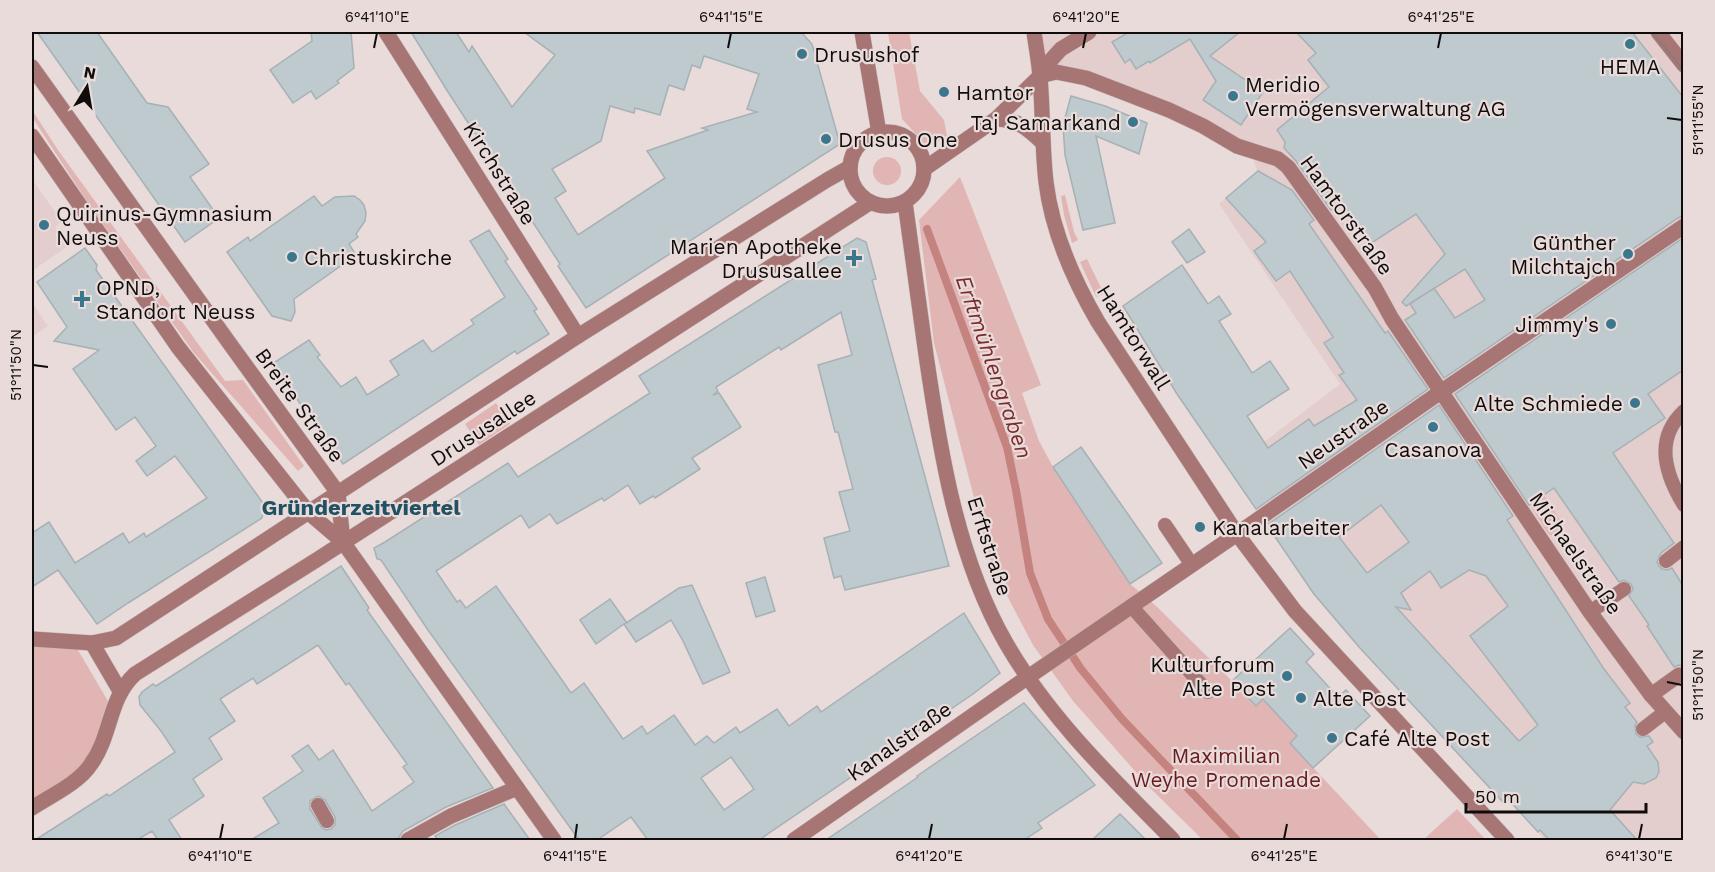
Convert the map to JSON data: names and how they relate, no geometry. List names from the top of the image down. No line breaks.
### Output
{"streets":{"street":["Kirchstraße","Hamtorstraße","Hamtorwall","Breite Straße","Drususallee","Neustraße","Erftstraße","Michaelstraße","Kanalstraße"]},"crossings":[["Kirchstraße","Drususallee"],["Hamtorstraße","Hamtorwall"],["Hamtorstraße","Neustraße"],["Hamtorstraße","Michaelstraße"],["Hamtorwall","Neustraße"],["Breite Straße","Drususallee"],["Drususallee","Erftstraße"],["Neustraße","Erftstraße"],["Neustraße","Michaelstraße"],["Neustraße","Kanalstraße"],["Erftstraße","Kanalstraße"]],"districts":["Gründerzeitviertel"],"water":["Erftmühlengraben"],"parks":["Maximilian Weyhe Promenade"],"places":{"other":["HEMA","Drusushof","Hamtor","Meridio Vermögensverwaltung AG","Taj Samarkand","Drusus One","Quirinus-Gymnasium Neuss","Günther Milchtajch","Christuskirche","Jimmy's","Alte Schmiede","Casanova","Kanalarbeiter","Kulturforum Alte Post","Alte Post","Café Alte Post"],"health":["Marien Apotheke Drususallee","OPND, Standort Neuss"]},"scale_bar":"50 m","north":"top","coordinates":["6°41'10\"E","6°41'15\"E","6°41'20\"E","6°41'25\"E","51°11'55\"N","51°11'50\"N","6°41'30\"E"]}
